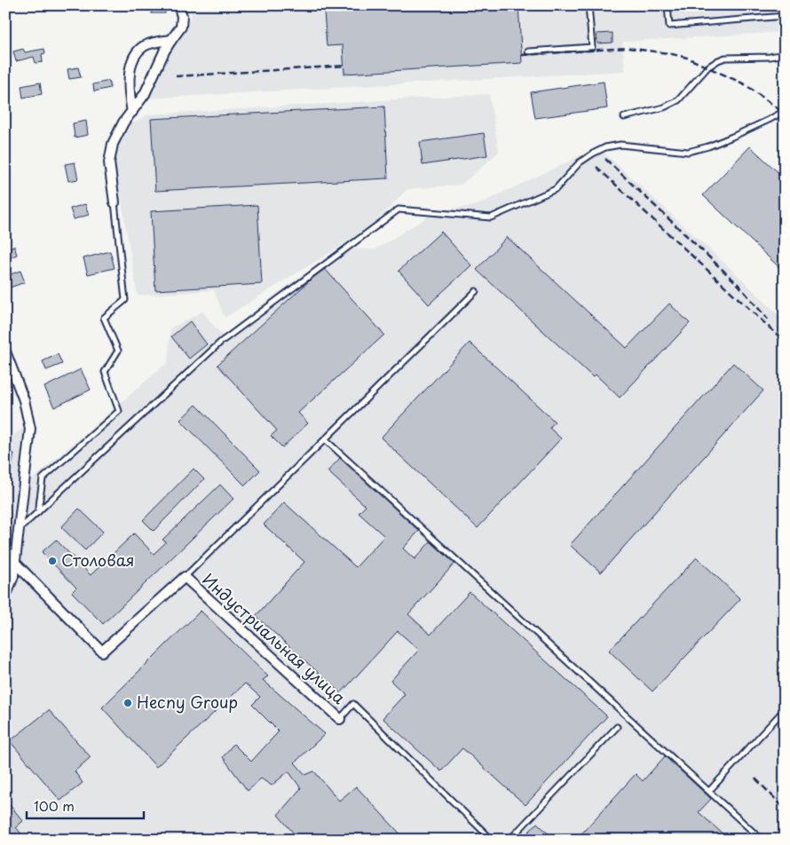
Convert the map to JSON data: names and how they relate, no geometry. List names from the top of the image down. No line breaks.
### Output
{"streets":{"street":["Индустриальная улица"]},"places":["Столовая","Hecny Group"],"scale_bar":"100 m"}
